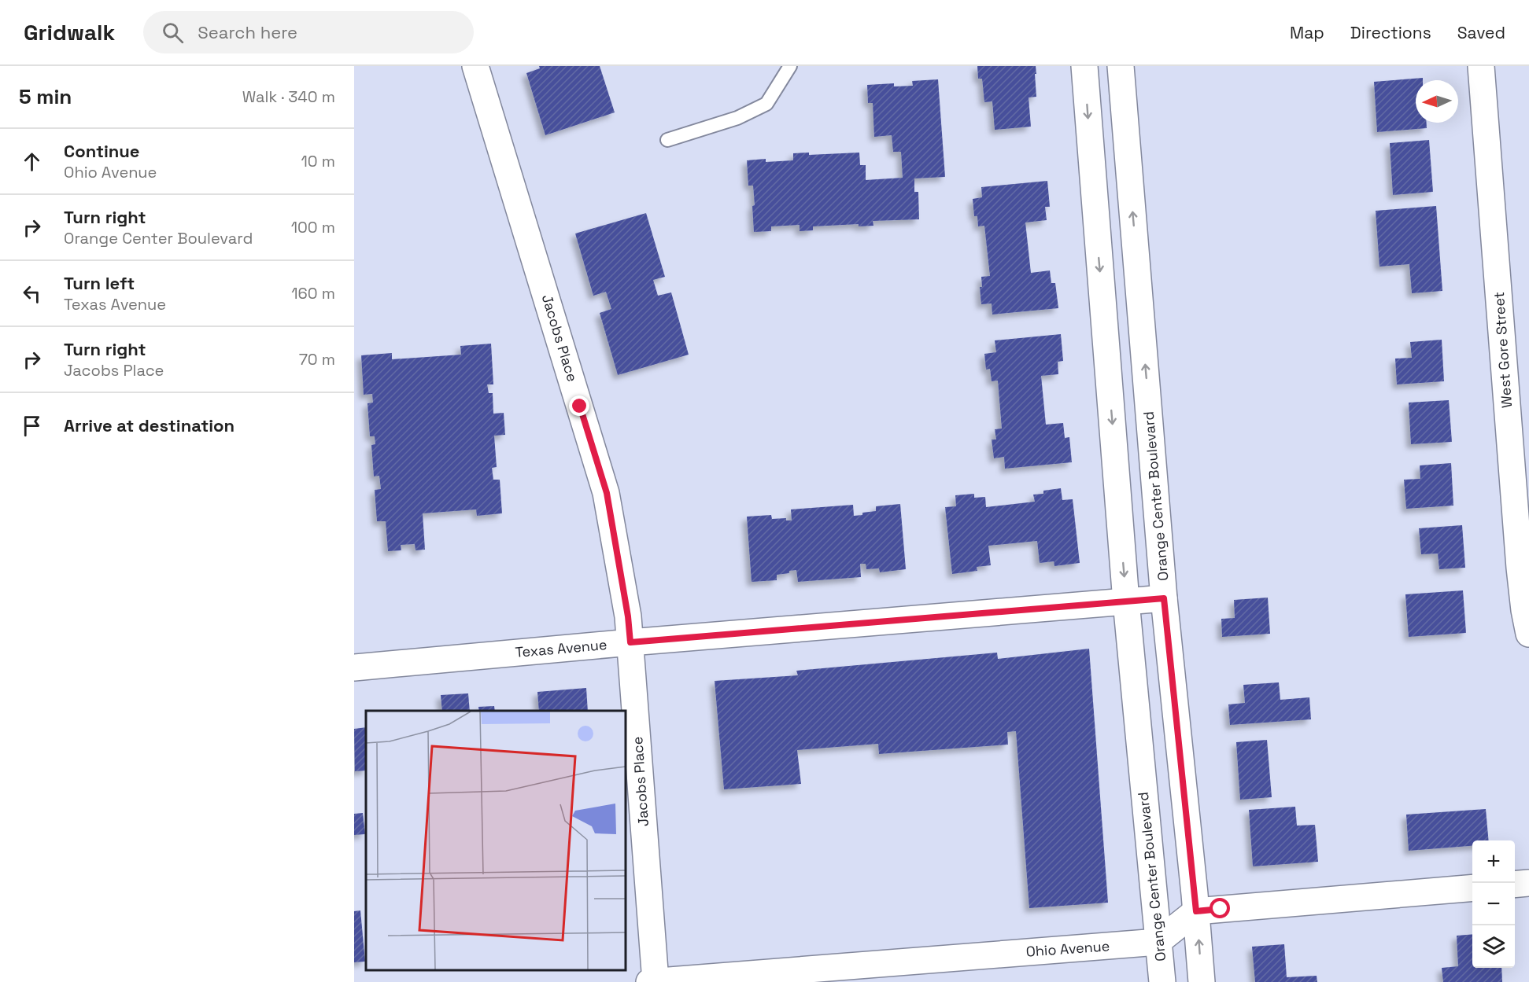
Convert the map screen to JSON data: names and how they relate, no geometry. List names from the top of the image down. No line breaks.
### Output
{"streets":{"street":["Jacobs Place","West Gore Street","Orange Center Boulevard","Texas Avenue","Ohio Avenue"]},"crossings":[["Jacobs Place","Texas Avenue"],["Jacobs Place","Ohio Avenue"],["Orange Center Boulevard","Texas Avenue"],["Orange Center Boulevard","Ohio Avenue"]],"north":"left","page":{"header":"Gridwalk","search":"Search here","nav":["Map","Directions","Saved"],"heading":["5 min","Walk · 340 m"],"list":[["Continue","Ohio Avenue","10 m"],["Turn right","Orange Center Boulevard","100 m"],["Turn left","Texas Avenue","160 m"],["Turn right","Jacobs Place","70 m"],"Arrive at destination"],"map_buttons":["+","−"]}}
